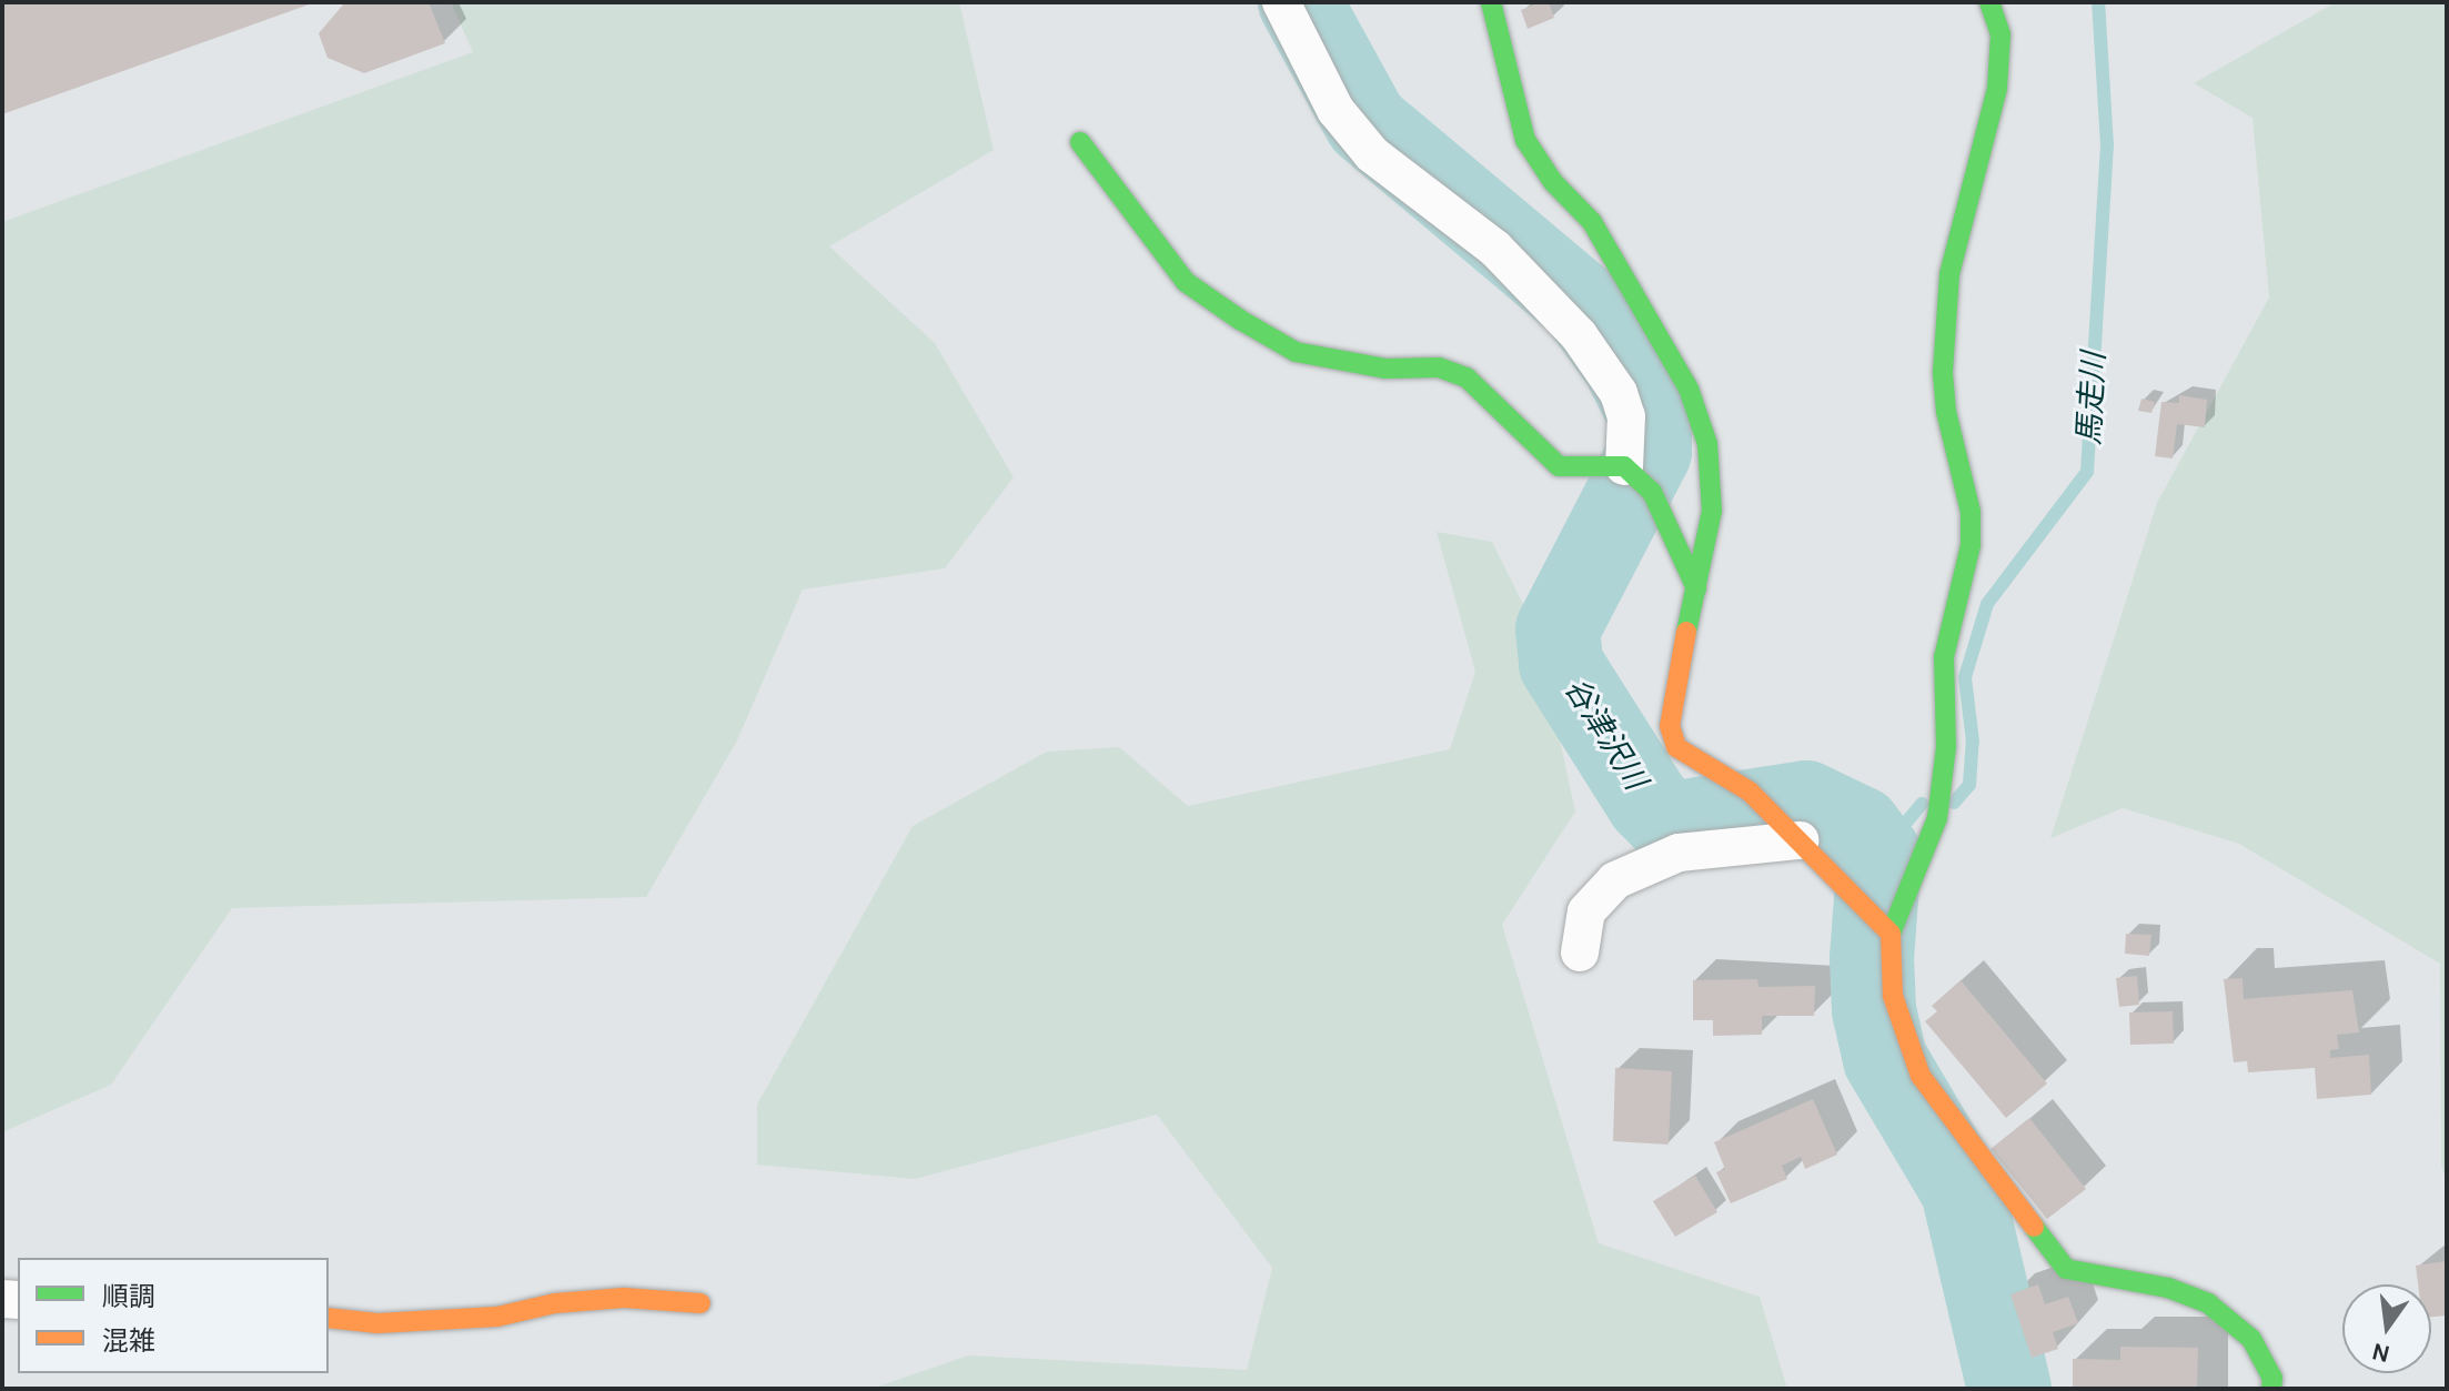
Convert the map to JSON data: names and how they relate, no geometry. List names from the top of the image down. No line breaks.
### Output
{"water":["馬走川","谷津沢川"],"legend":["順調","混雑"],"north":"bottom"}
